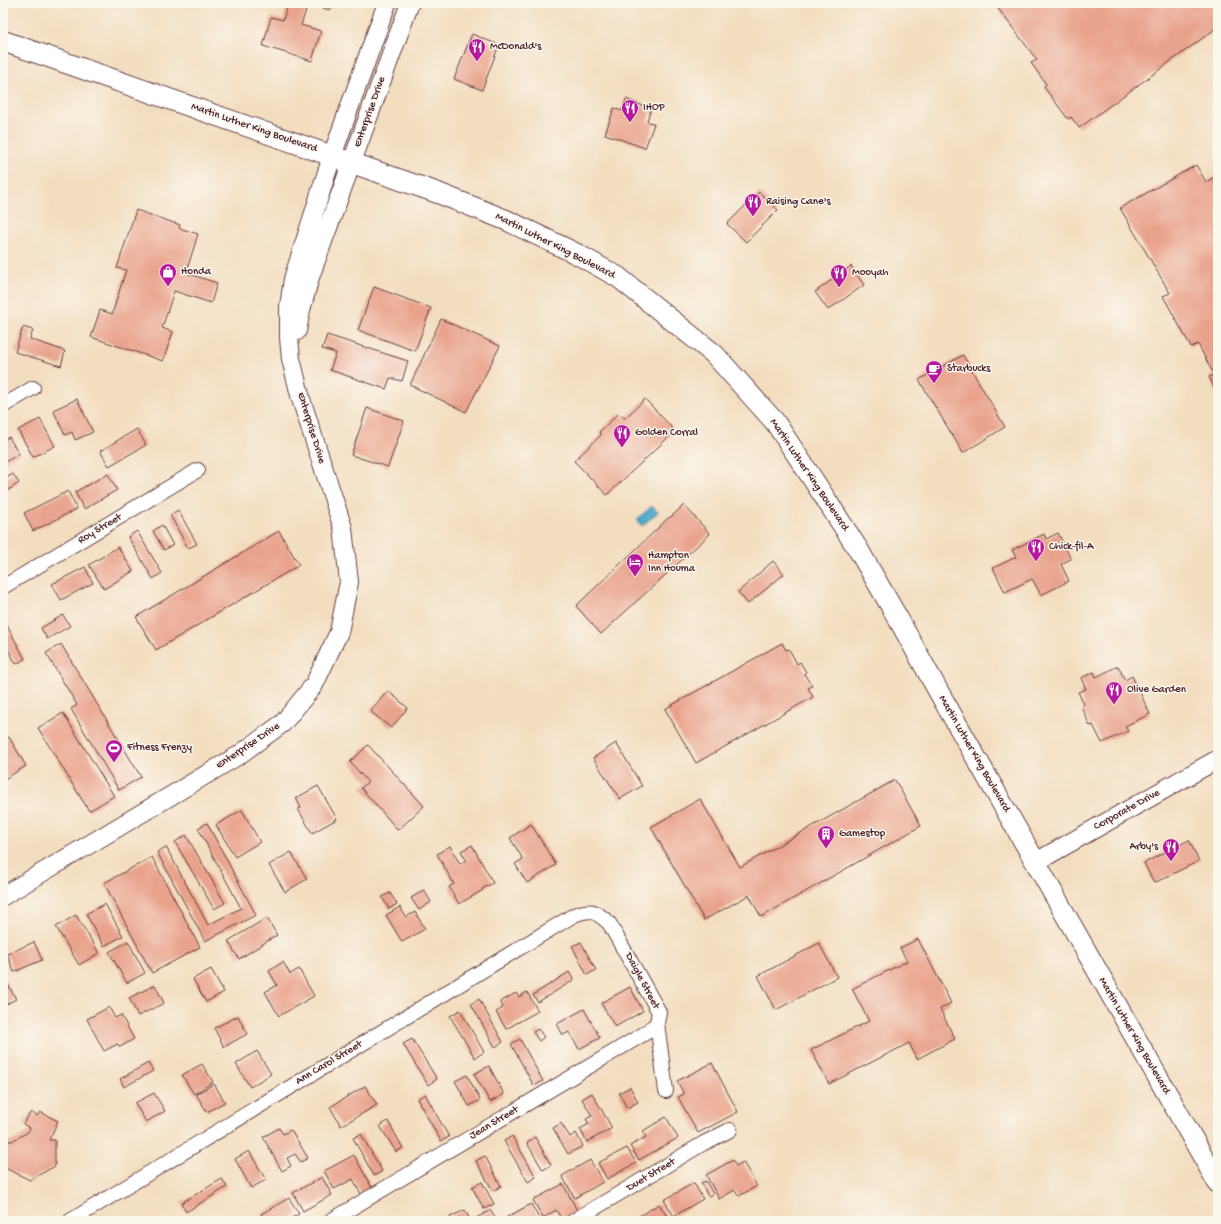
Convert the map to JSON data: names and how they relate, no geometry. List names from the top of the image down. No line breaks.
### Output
{"streets":{"main road":["Martin Luther King Boulevard"],"street":["Enterprise Drive","Roy Street","Corporate Drive","Daigle Street","Ann Carol Street","Jean Street","Duet Street"]},"crossings":[["Enterprise Drive","Martin Luther King Boulevard"],["Martin Luther King Boulevard","Corporate Drive"],["Daigle Street","Ann Carol Street"],["Daigle Street","Jean Street"]],"places":{"restaurant":["McDonald's","IHOP","Raising Cane's","Mooyah","Golden Corral","Chick-fil-A","Olive Garden","Arby's"],"shop":["Honda"],"cafe":["Starbucks"],"hotel":["Hampton Inn Houma"],"sports":["Fitness Frenzy"],"building":["Gamestop"]}}
